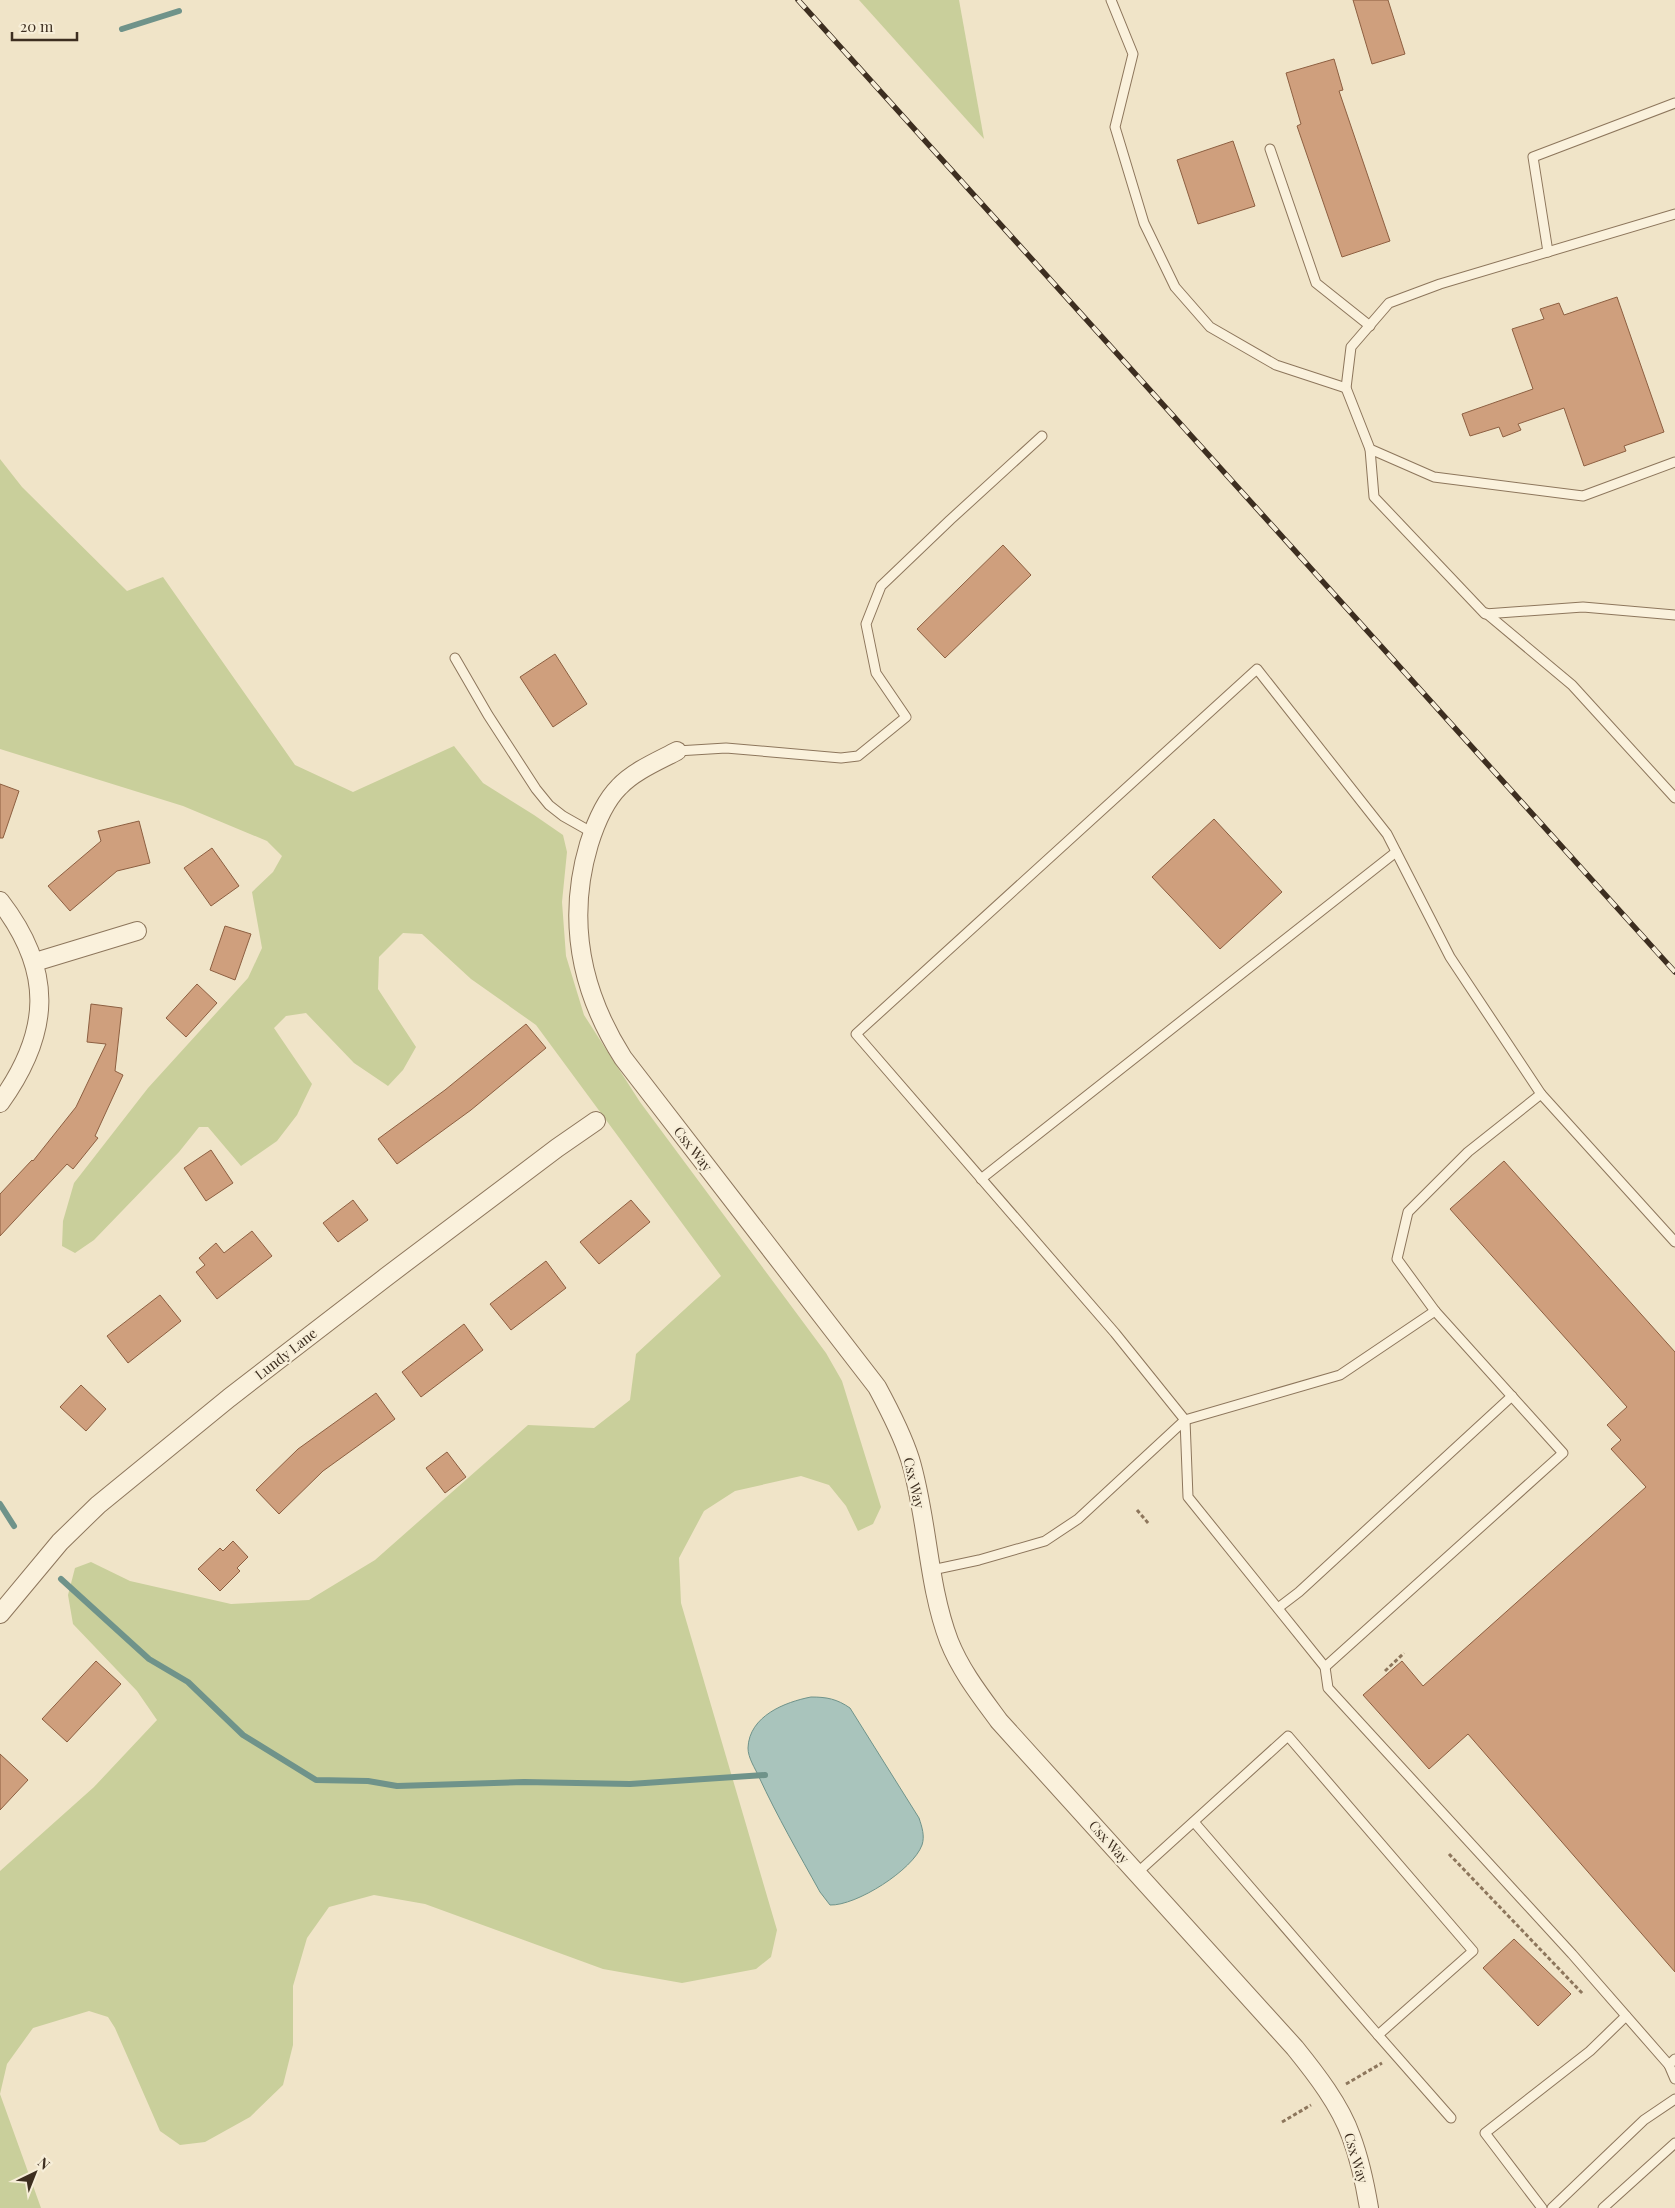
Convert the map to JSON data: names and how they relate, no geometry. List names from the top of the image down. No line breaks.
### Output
{"streets":{"street":["Csx Way","Lundy Lane"]},"scale_bar":"20 m","north":"top right"}
